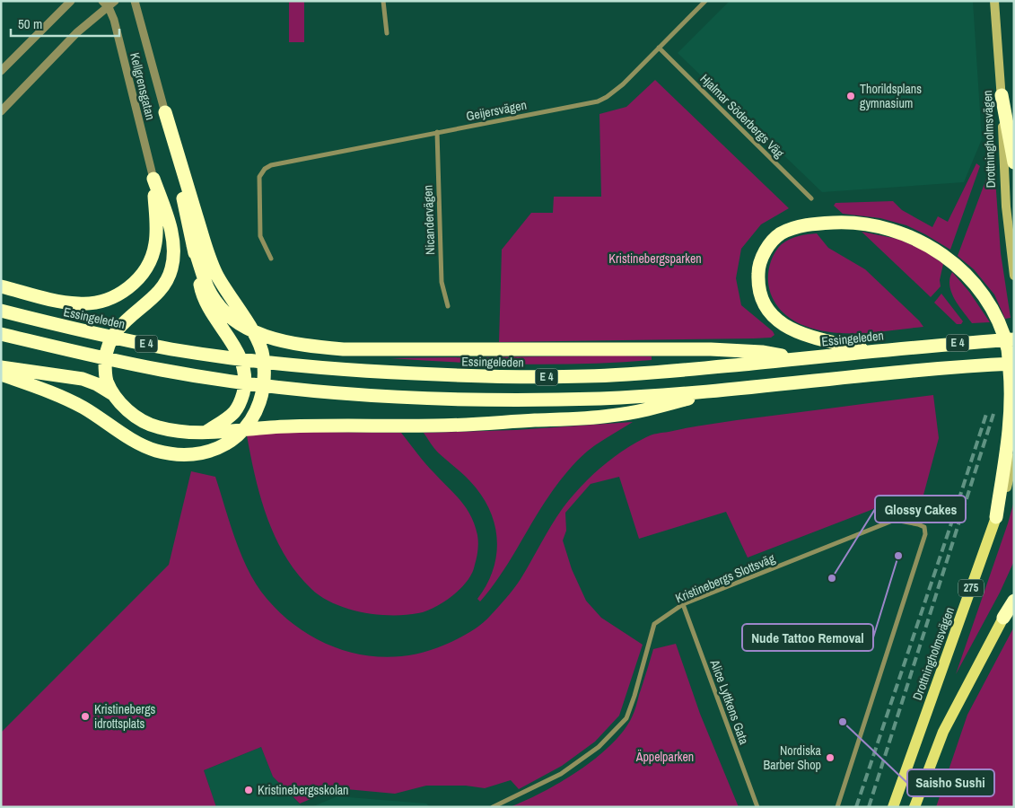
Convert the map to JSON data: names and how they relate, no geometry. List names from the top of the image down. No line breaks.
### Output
{"streets":{"highway":["Essingeleden","E 4"],"main road":["Drottningholmsvägen","275"],"street":["Kellgrensgatan","Geijersvägen","Hjalmar Söderbergs Väg","Nicandervägen","Kristinebergs Slottsväg","Alice Lyttkens Gata"]},"crossings":[["Geijersvägen","Hjalmar Söderbergs Väg"],["Geijersvägen","Nicandervägen"],["Kristinebergs Slottsväg","Alice Lyttkens Gata"]],"parks":["Kristinebergsparken","Äppelparken"],"places":["Thorildsplans gymnasium","Nude Tattoo Removal","Glossy Cakes","Kristinebergs idrottsplats","Saisho Sushi","Nordiska Barber Shop","Kristinebergsskolan"],"scale_bar":"50 m"}
